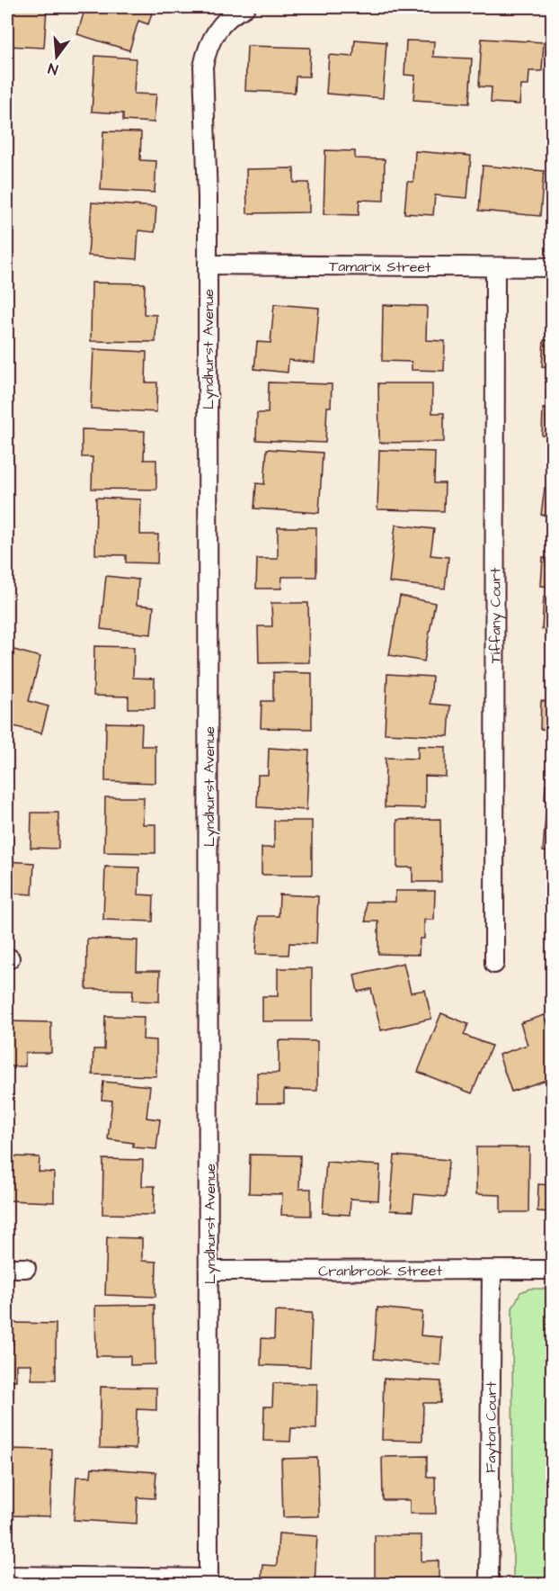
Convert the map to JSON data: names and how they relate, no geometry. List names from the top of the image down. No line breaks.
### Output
{"streets":{"street":["Tamarix Street","Lyndhurst Avenue","Tiffany Court","Cranbrook Street","Fayton Court"]},"crossings":[["Tamarix Street","Lyndhurst Avenue"],["Tamarix Street","Tiffany Court"],["Lyndhurst Avenue","Cranbrook Street"],["Cranbrook Street","Fayton Court"]],"north":"bottom"}
